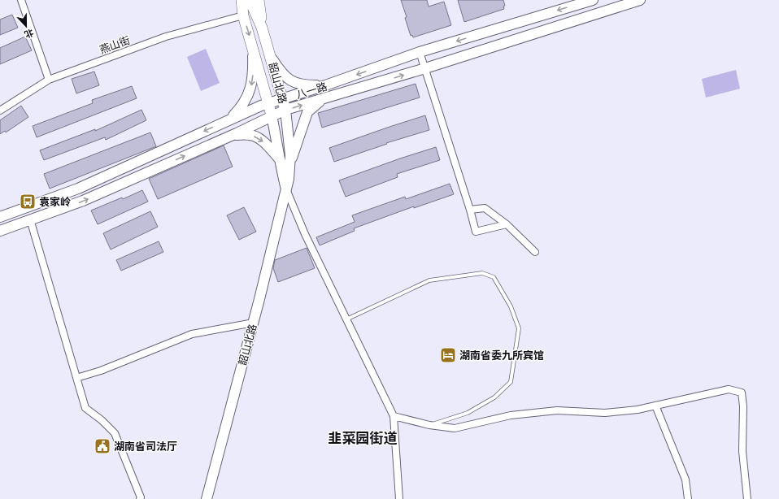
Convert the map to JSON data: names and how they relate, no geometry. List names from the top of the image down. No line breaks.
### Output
{"streets":{"main road":["韶山北路","八一路"],"street":["燕山街"]},"crossings":[["燕山街","韶山北路"],["韶山北路","八一路"]],"districts":["韭菜园街道"],"places":{"bus stop":["袁家岭"],"hotel":["湖南省委九所宾馆"],"public building":["湖南省司法厅"]},"north":"bottom"}
